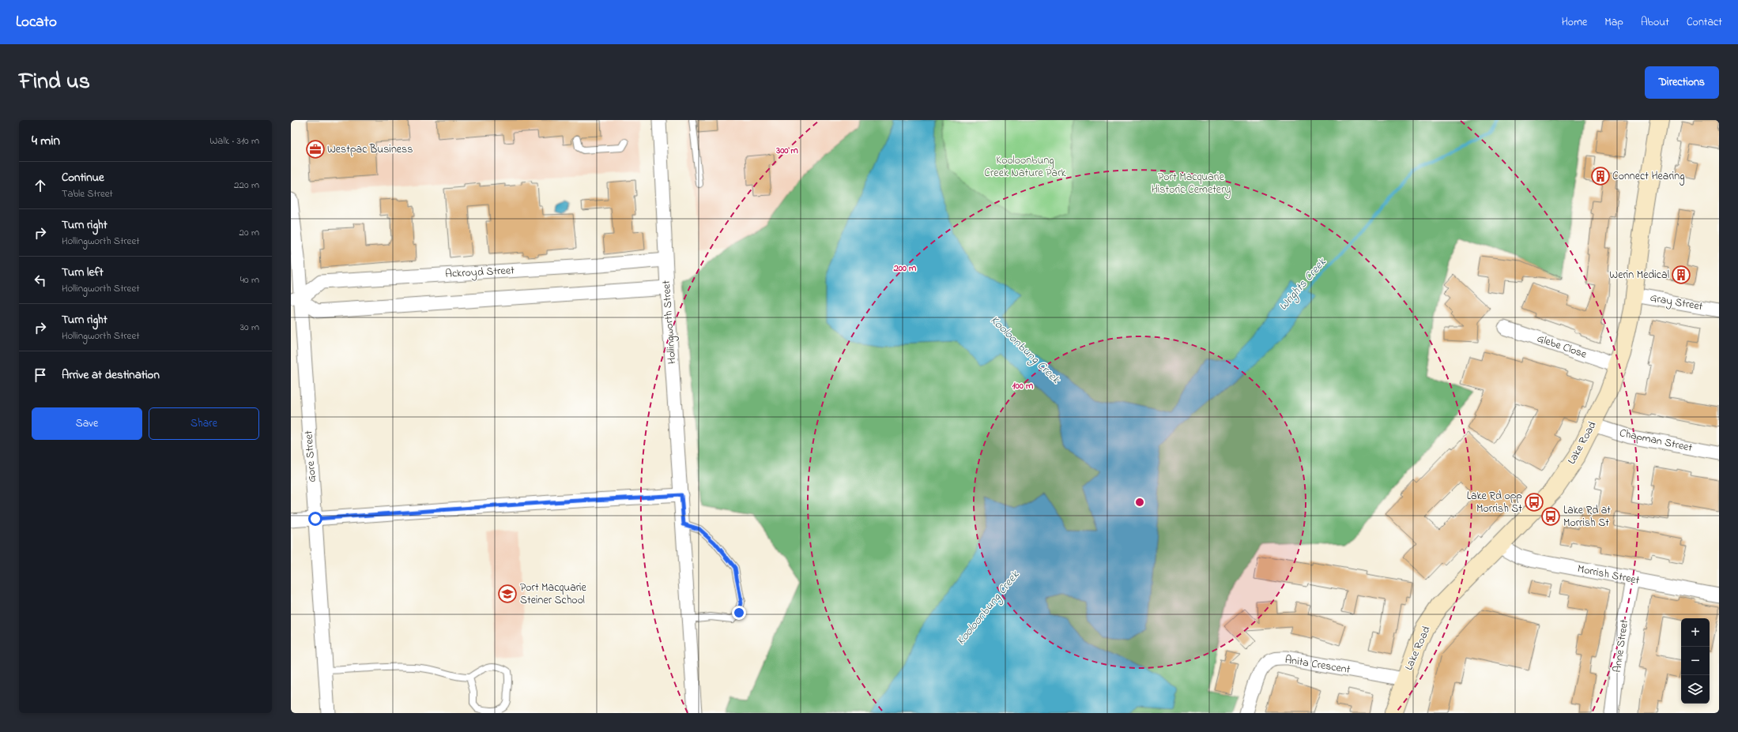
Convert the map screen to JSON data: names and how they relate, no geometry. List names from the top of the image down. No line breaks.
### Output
{"streets":{"main road":["Lake Road"],"street":["Ackroyd Street","Gray Street","Hollingworth Street","Glebe Close","Chapman Street","Gore Street","Morrish Street","Anne Street","Anita Crescent"]},"crossings":[["Ackroyd Street","Hollingworth Street"],["Ackroyd Street","Gore Street"],["Gray Street","Lake Road"],["Glebe Close","Lake Road"],["Chapman Street","Lake Road"],["Lake Road","Morrish Street"],["Lake Road","Anita Crescent"],["Morrish Street","Anne Street"]],"water":["Wrights Creek","Kooloonbung Creek"],"parks":["Kooloonbung Creek Nature Park","Port Macquarie Historic Cemetery"],"places":{"office":["Westpac Business"],"building":["Connect Hearing","Werin Medical"],"bus stop":["Lake Rd opp Morrish St","Lake Rd at Morrish St"],"school or university":["Port Macquarie Steiner School"]},"page":{"header":"Locato","nav":["Home","Map","About","Contact"],"title":"Find us","buttons":["Directions",["Save","Share"]],"heading":["4 min","Walk · 310 m"],"list":[["Continue","Table Street","220 m"],["Turn right","Hollingworth Street","20 m"],["Turn left","Hollingworth Street","40 m"],["Turn right","Hollingworth Street","30 m"],"Arrive at destination"],"map_buttons":["+","−"]},"rings":["300 m","200 m","100 m"]}
